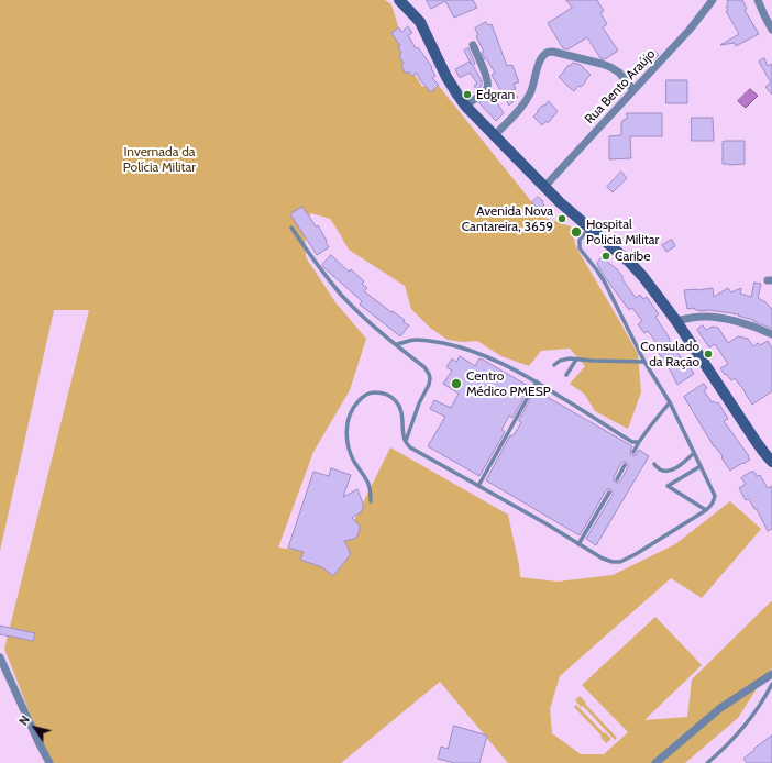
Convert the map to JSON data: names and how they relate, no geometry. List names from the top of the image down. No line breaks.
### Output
{"streets":{"street":["Rua Bento Araújo"]},"parks":["Invernada da Polícia Militar"],"places":["Edgran","Avenida Nova Cantareira, 3659","Hospital Policia Militar","Caribe","Consulado da Ração","Centro Médico PMESP"],"north":"top left"}
